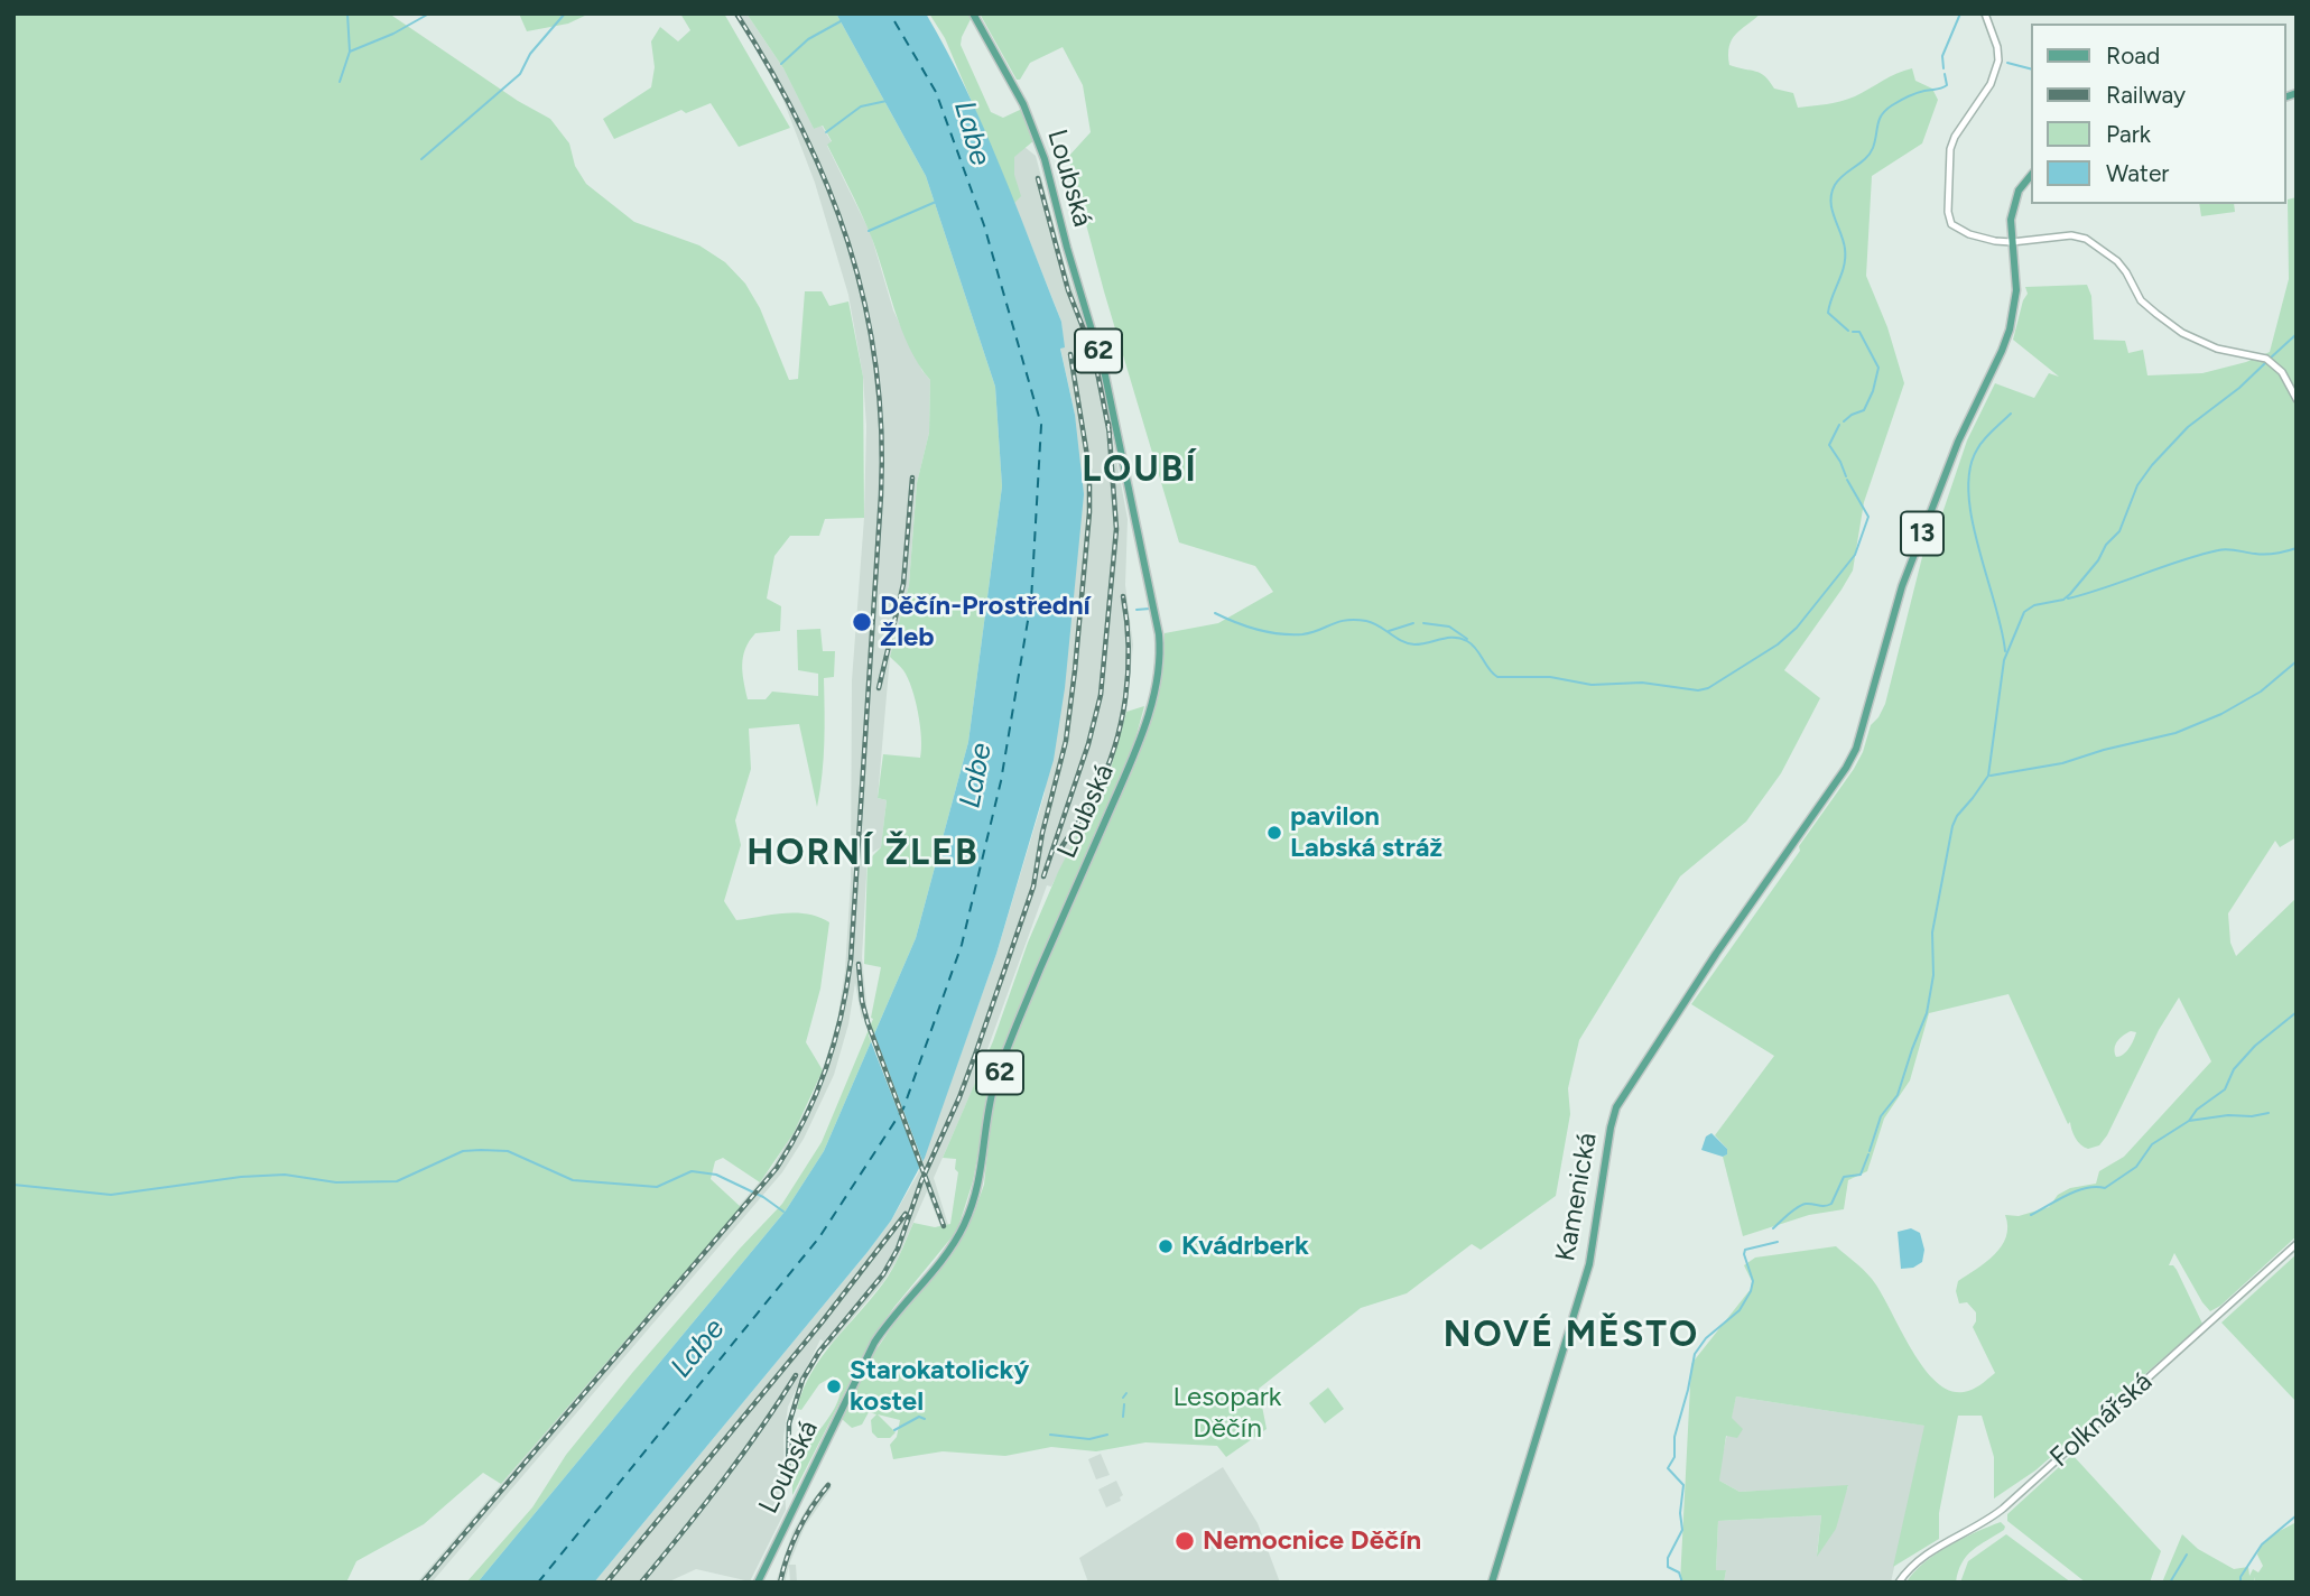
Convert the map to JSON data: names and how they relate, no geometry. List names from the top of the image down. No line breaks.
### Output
{"streets":{"main road":["Loubská","62","13","Kamenická"],"street":["Folknářská"]},"crossings":[["13","Kamenická"]],"districts":["LOUBÍ","HORNÍ ŽLEB","NOVÉ MĚSTO"],"water":["Labe"],"parks":["Lesopark Děčín"],"places":["Děčín-Prostřední Žleb","pavilon Labská stráž","Kvádrberk","Starokatolický kostel","Nemocnice Děčín"],"legend":["Road","Railway","Park","Water"]}
